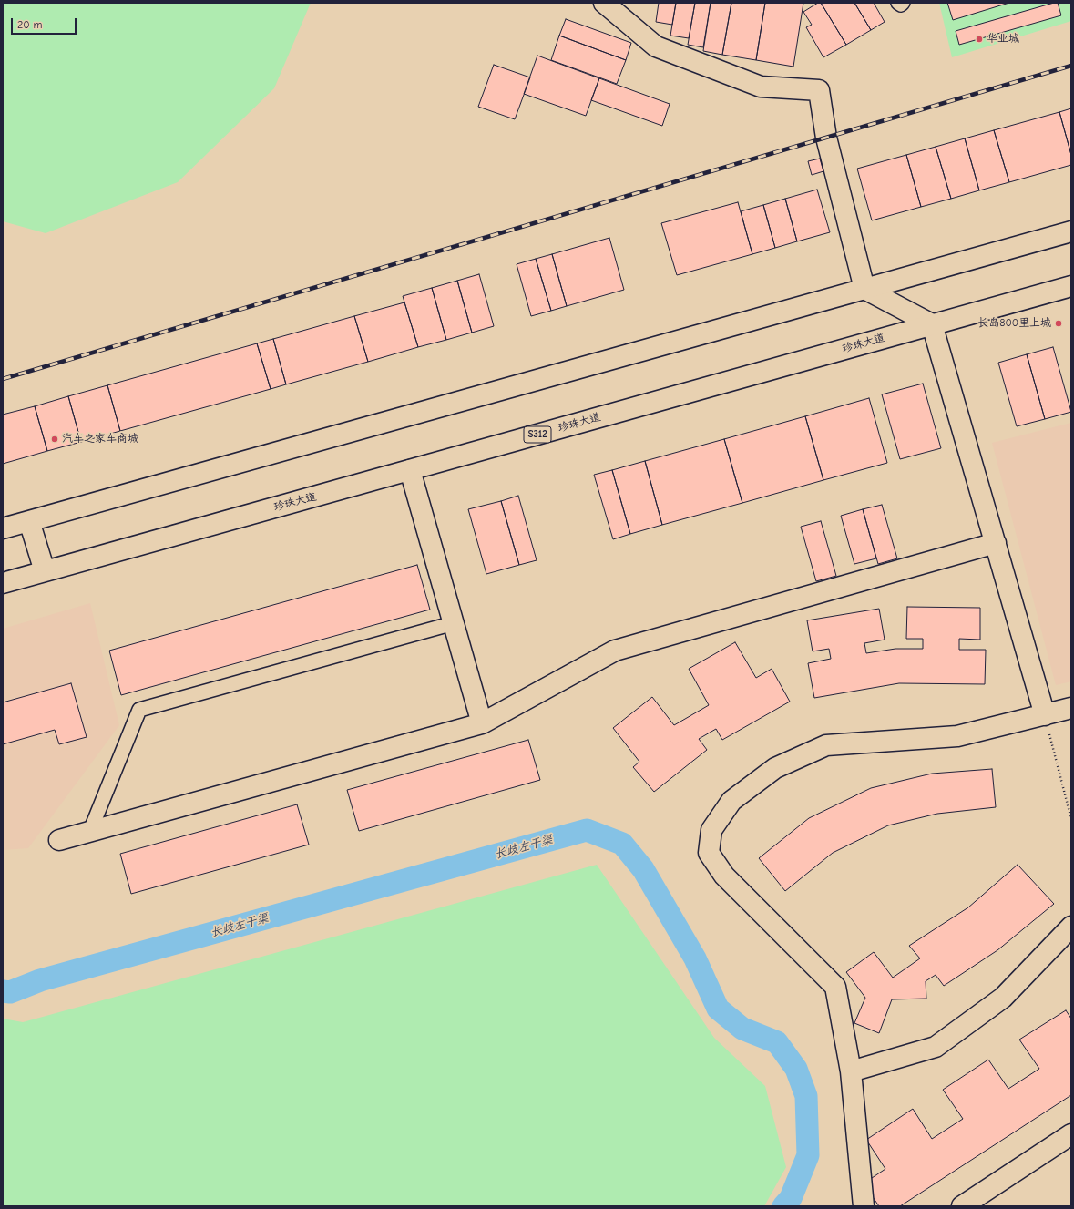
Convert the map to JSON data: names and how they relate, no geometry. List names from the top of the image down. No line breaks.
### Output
{"streets":{"street":["珍珠大道","S312"]},"water":["长歧左干渠"],"places":["华业城","长岛800里上城","汽车之家车商城"],"scale_bar":"20 m"}
